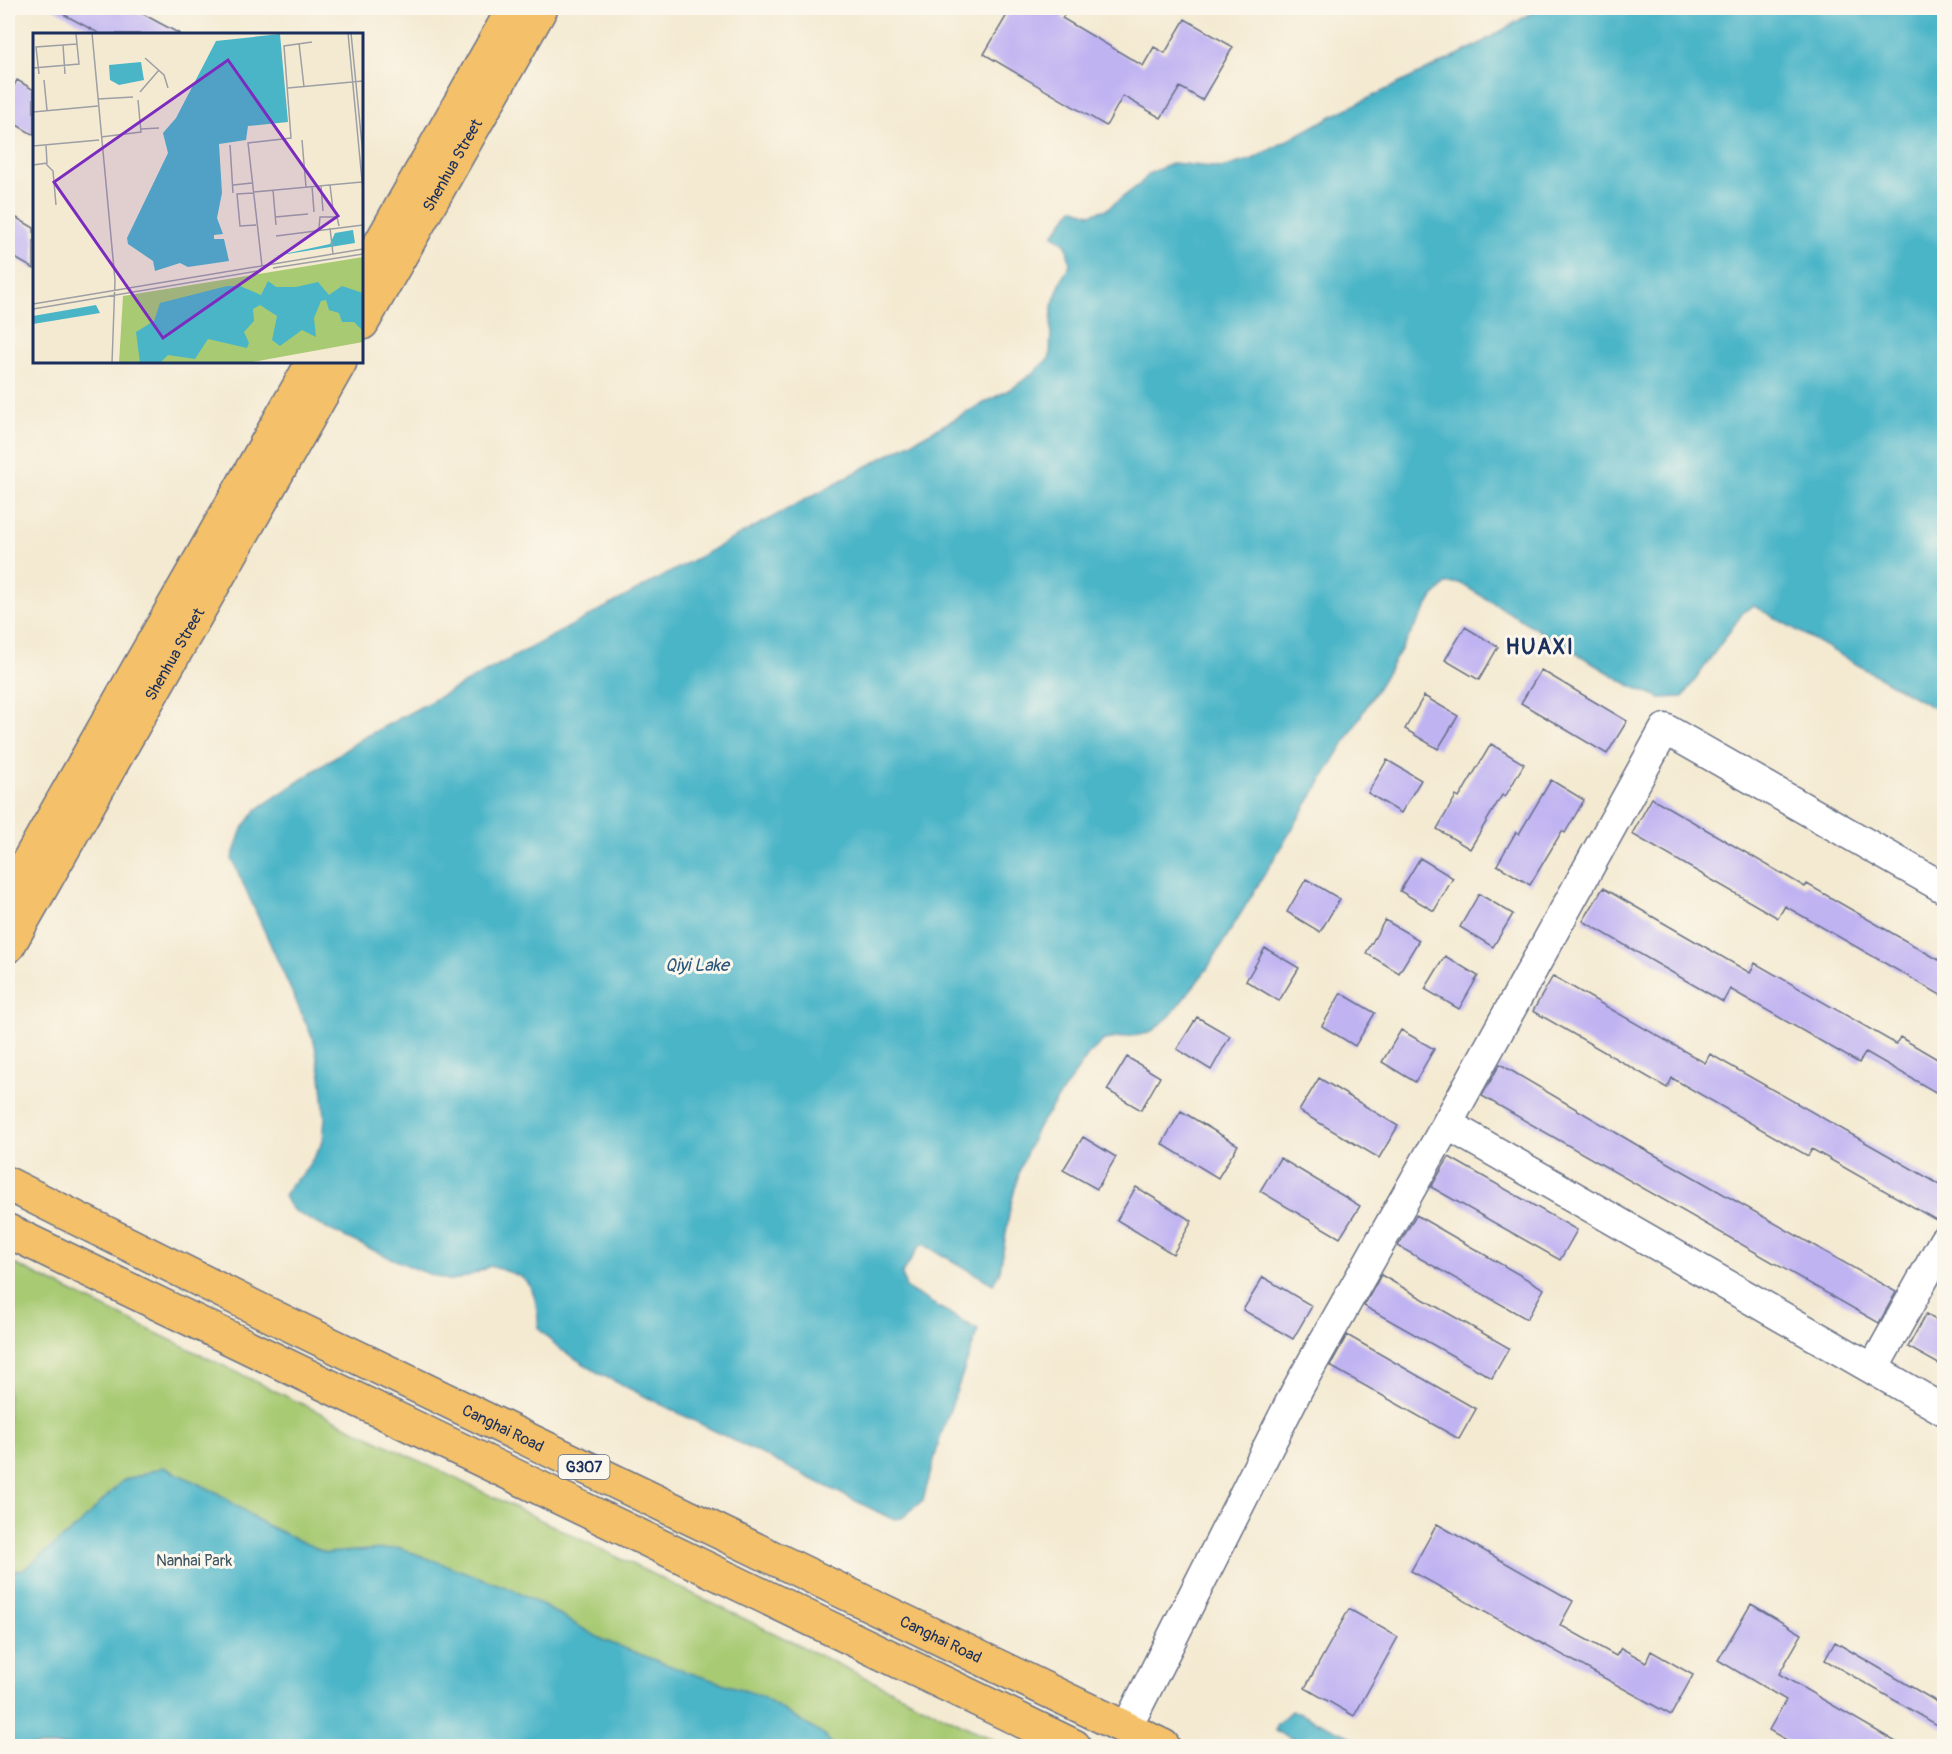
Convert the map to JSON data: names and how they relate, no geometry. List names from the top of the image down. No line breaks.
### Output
{"streets":{"main road":["Shenhua Street","Canghai Road","G307"]},"districts":["HUAXI"],"water":["Qiyi Lake"],"parks":["Nanhai Park"]}
